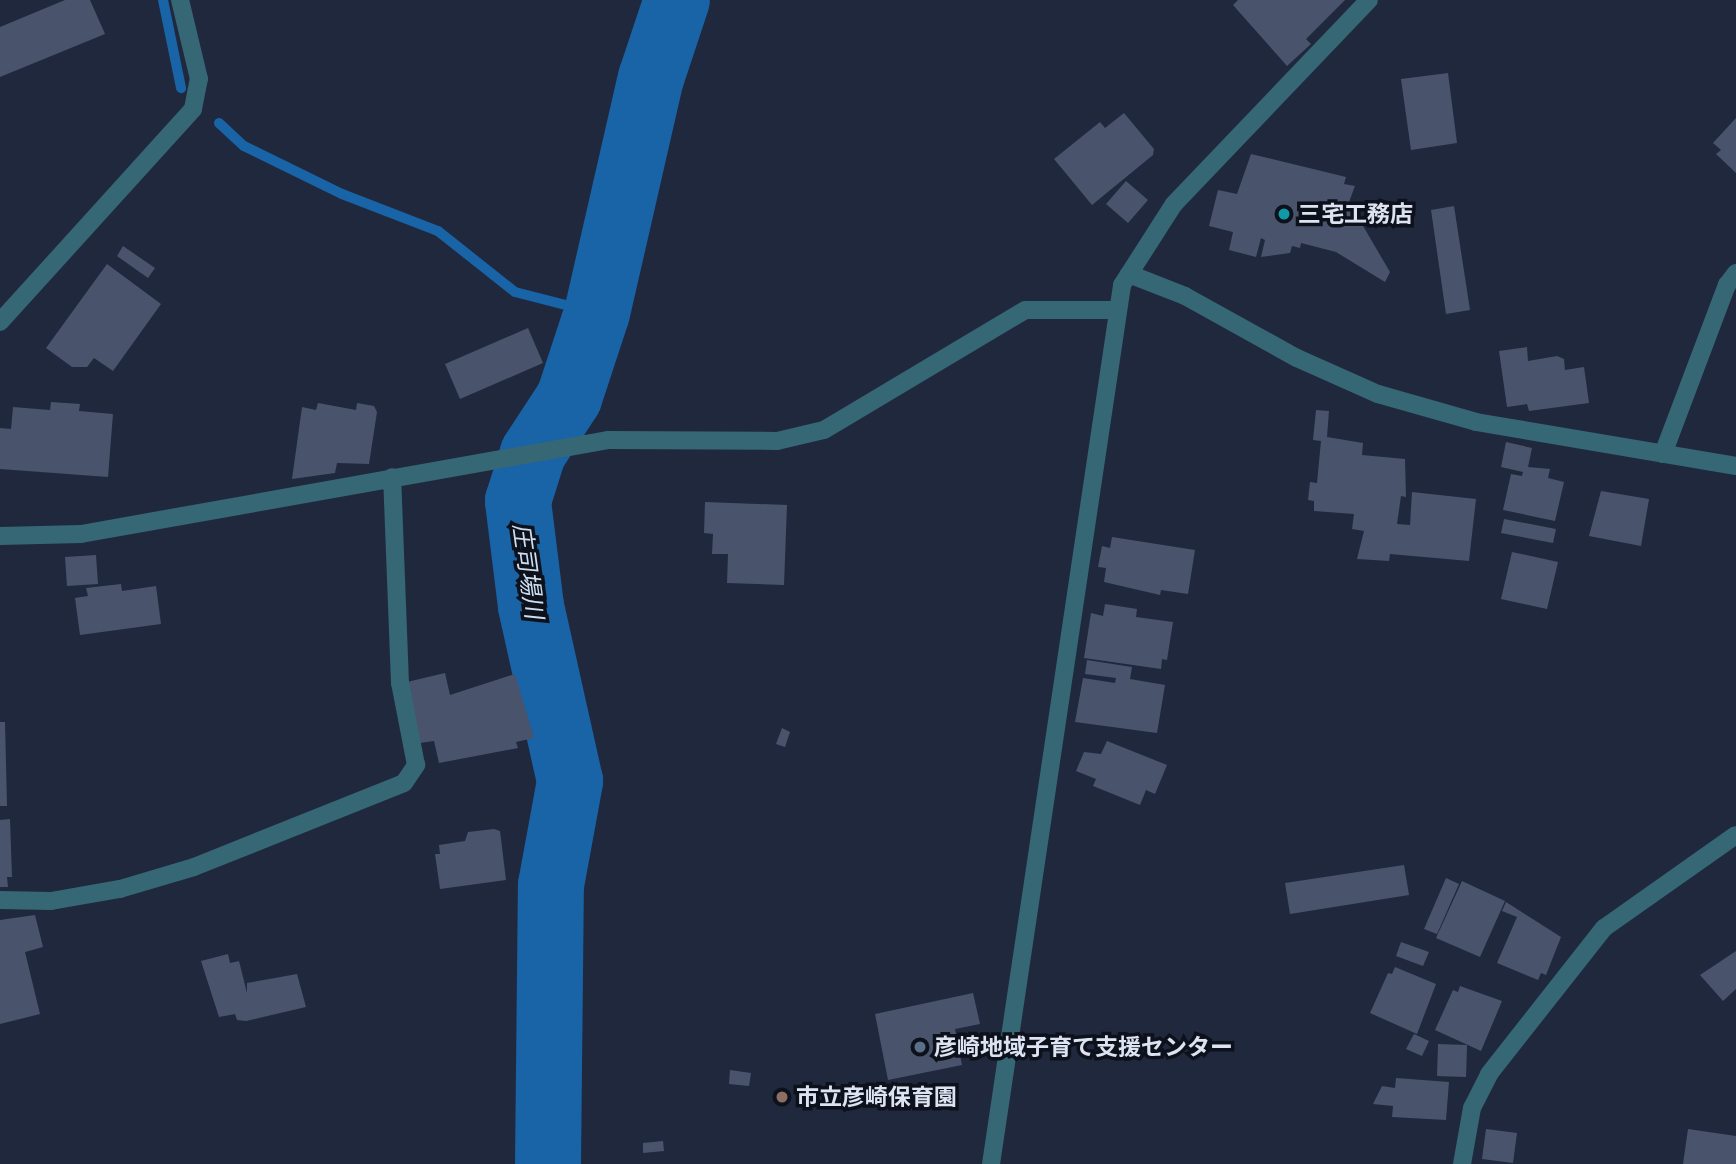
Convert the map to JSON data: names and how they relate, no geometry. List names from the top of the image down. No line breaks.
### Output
{"water":["庄司場川"],"places":["三宅工務店","彦崎地域子育て支援センター","市立彦崎保育園"]}
